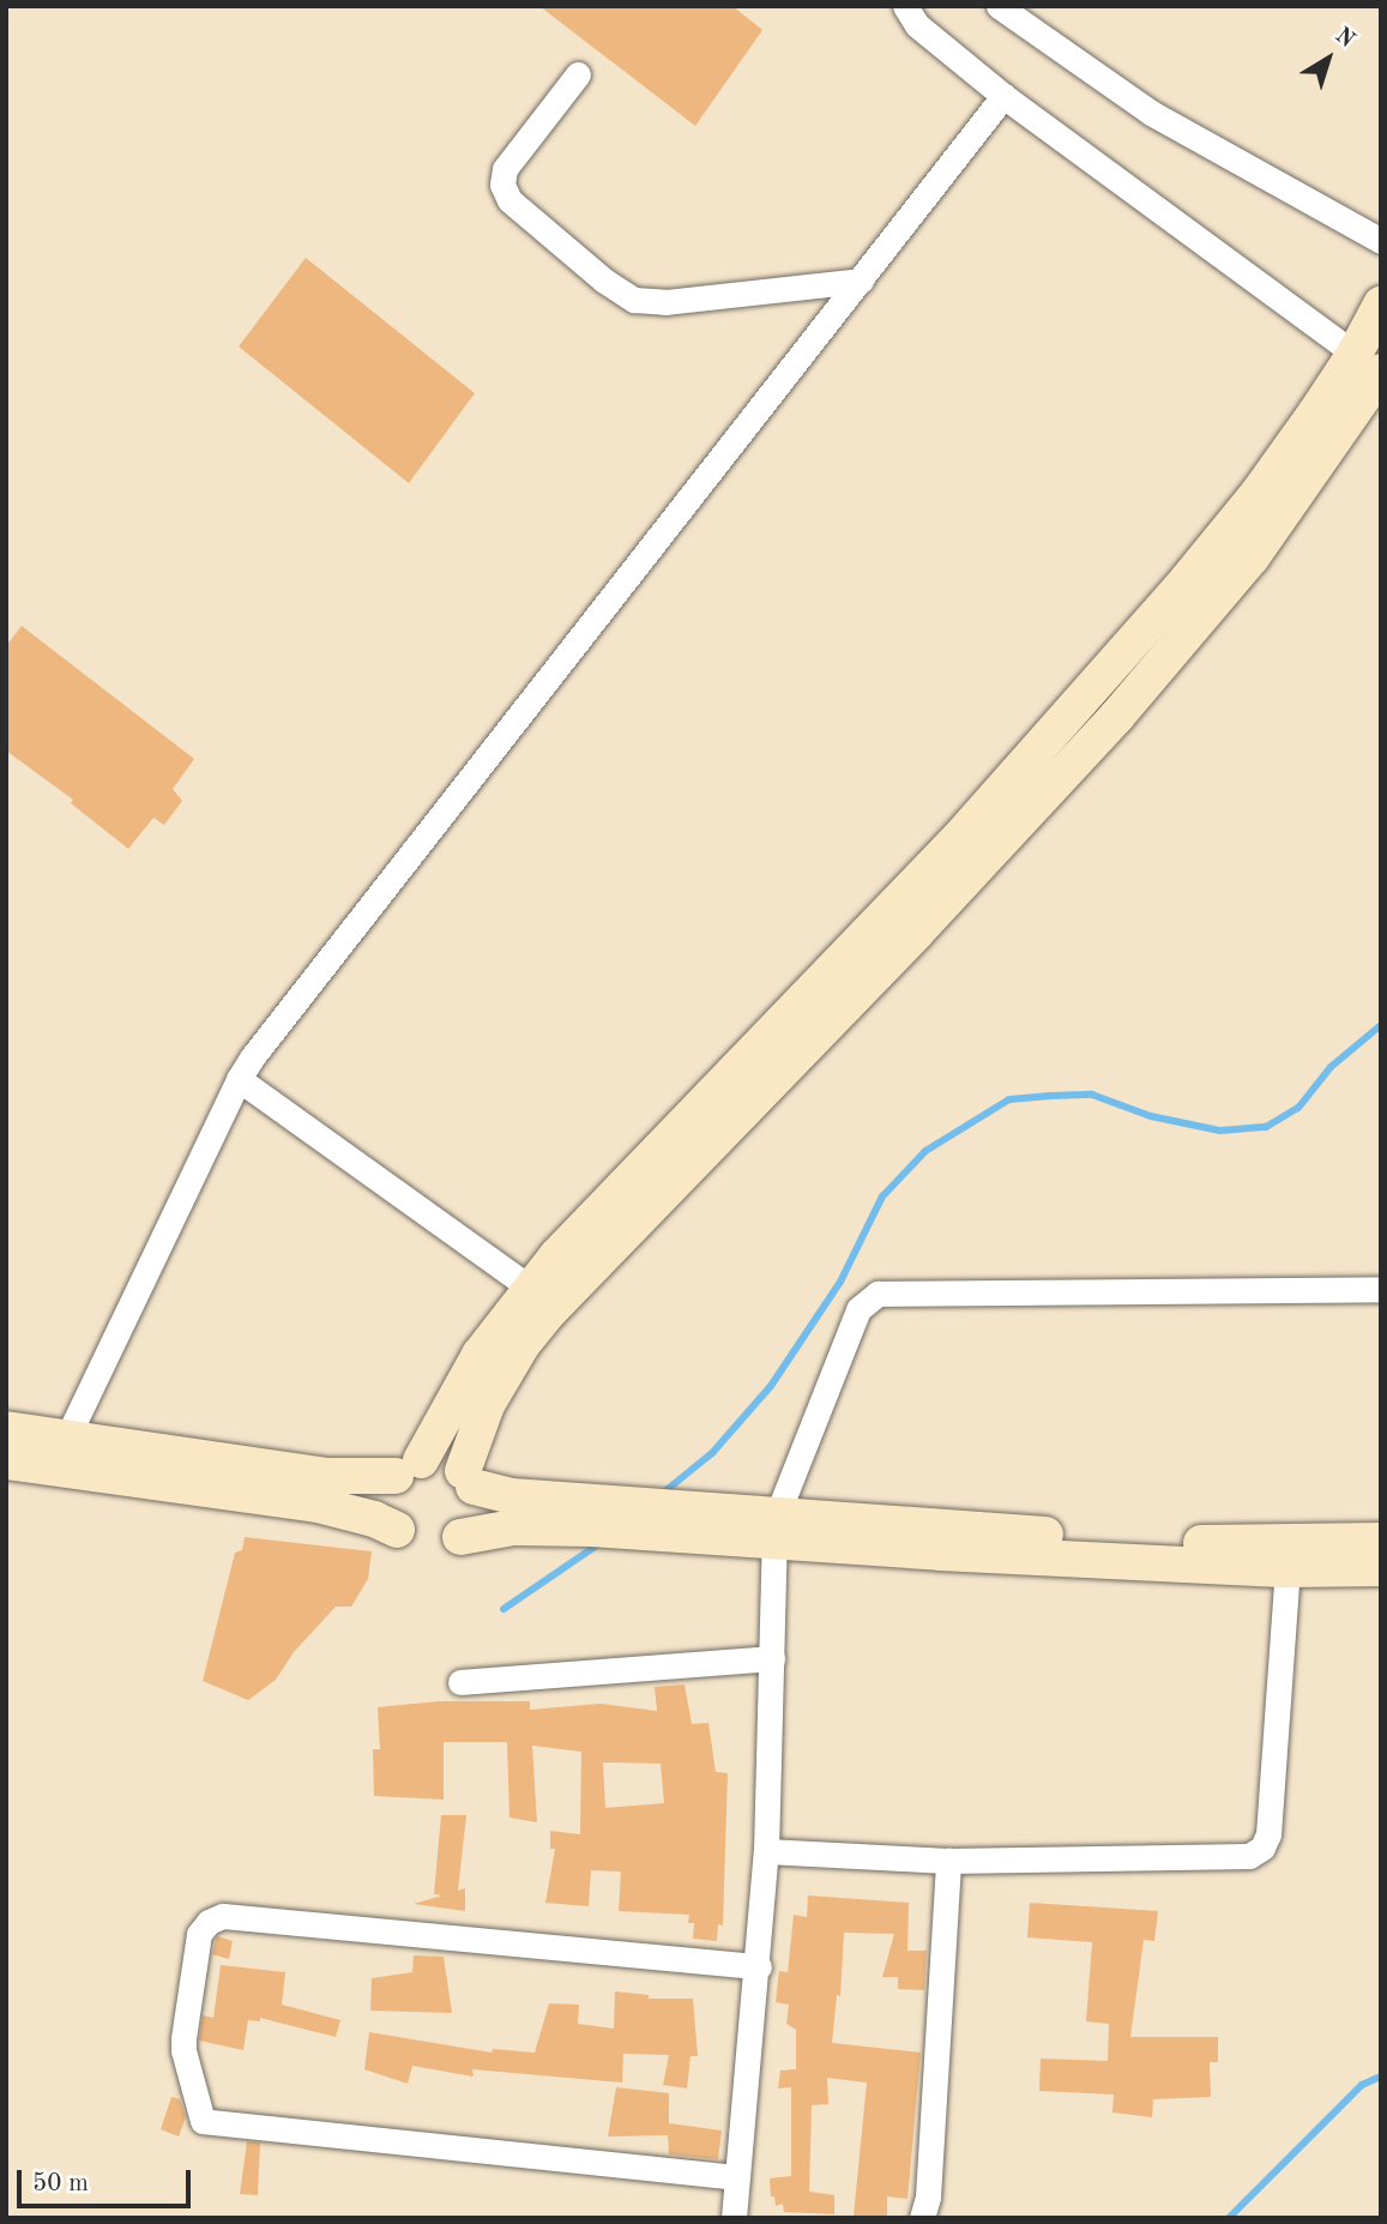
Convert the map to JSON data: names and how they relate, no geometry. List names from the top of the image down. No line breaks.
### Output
{"scale_bar":"50 m","north":"top right"}
